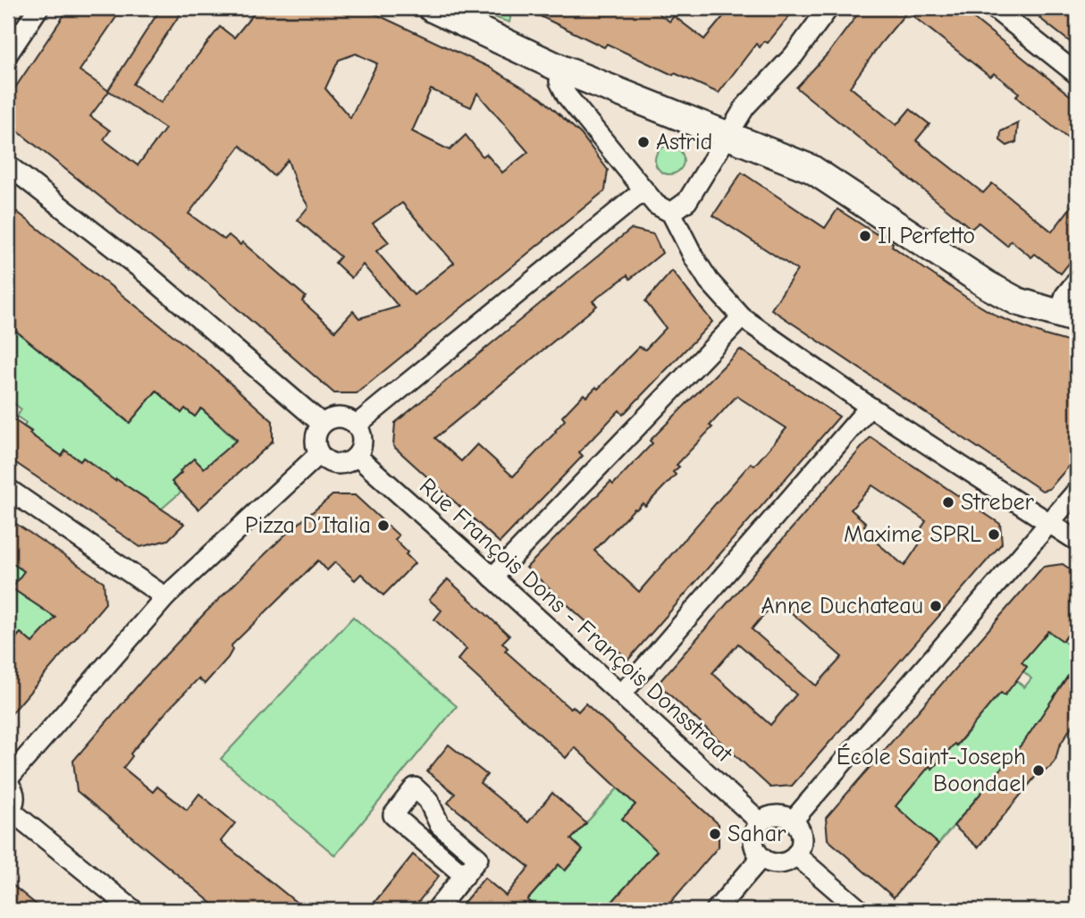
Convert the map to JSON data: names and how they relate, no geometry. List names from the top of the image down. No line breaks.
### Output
{"streets":{"street":["Rue François Dons - François Donsstraat"]},"places":["Astrid","Il Perfetto","Streber","Pizza D’Italia","Maxime SPRL","Anne Duchateau","École Saint-Joseph Boondael","Sahar"]}
